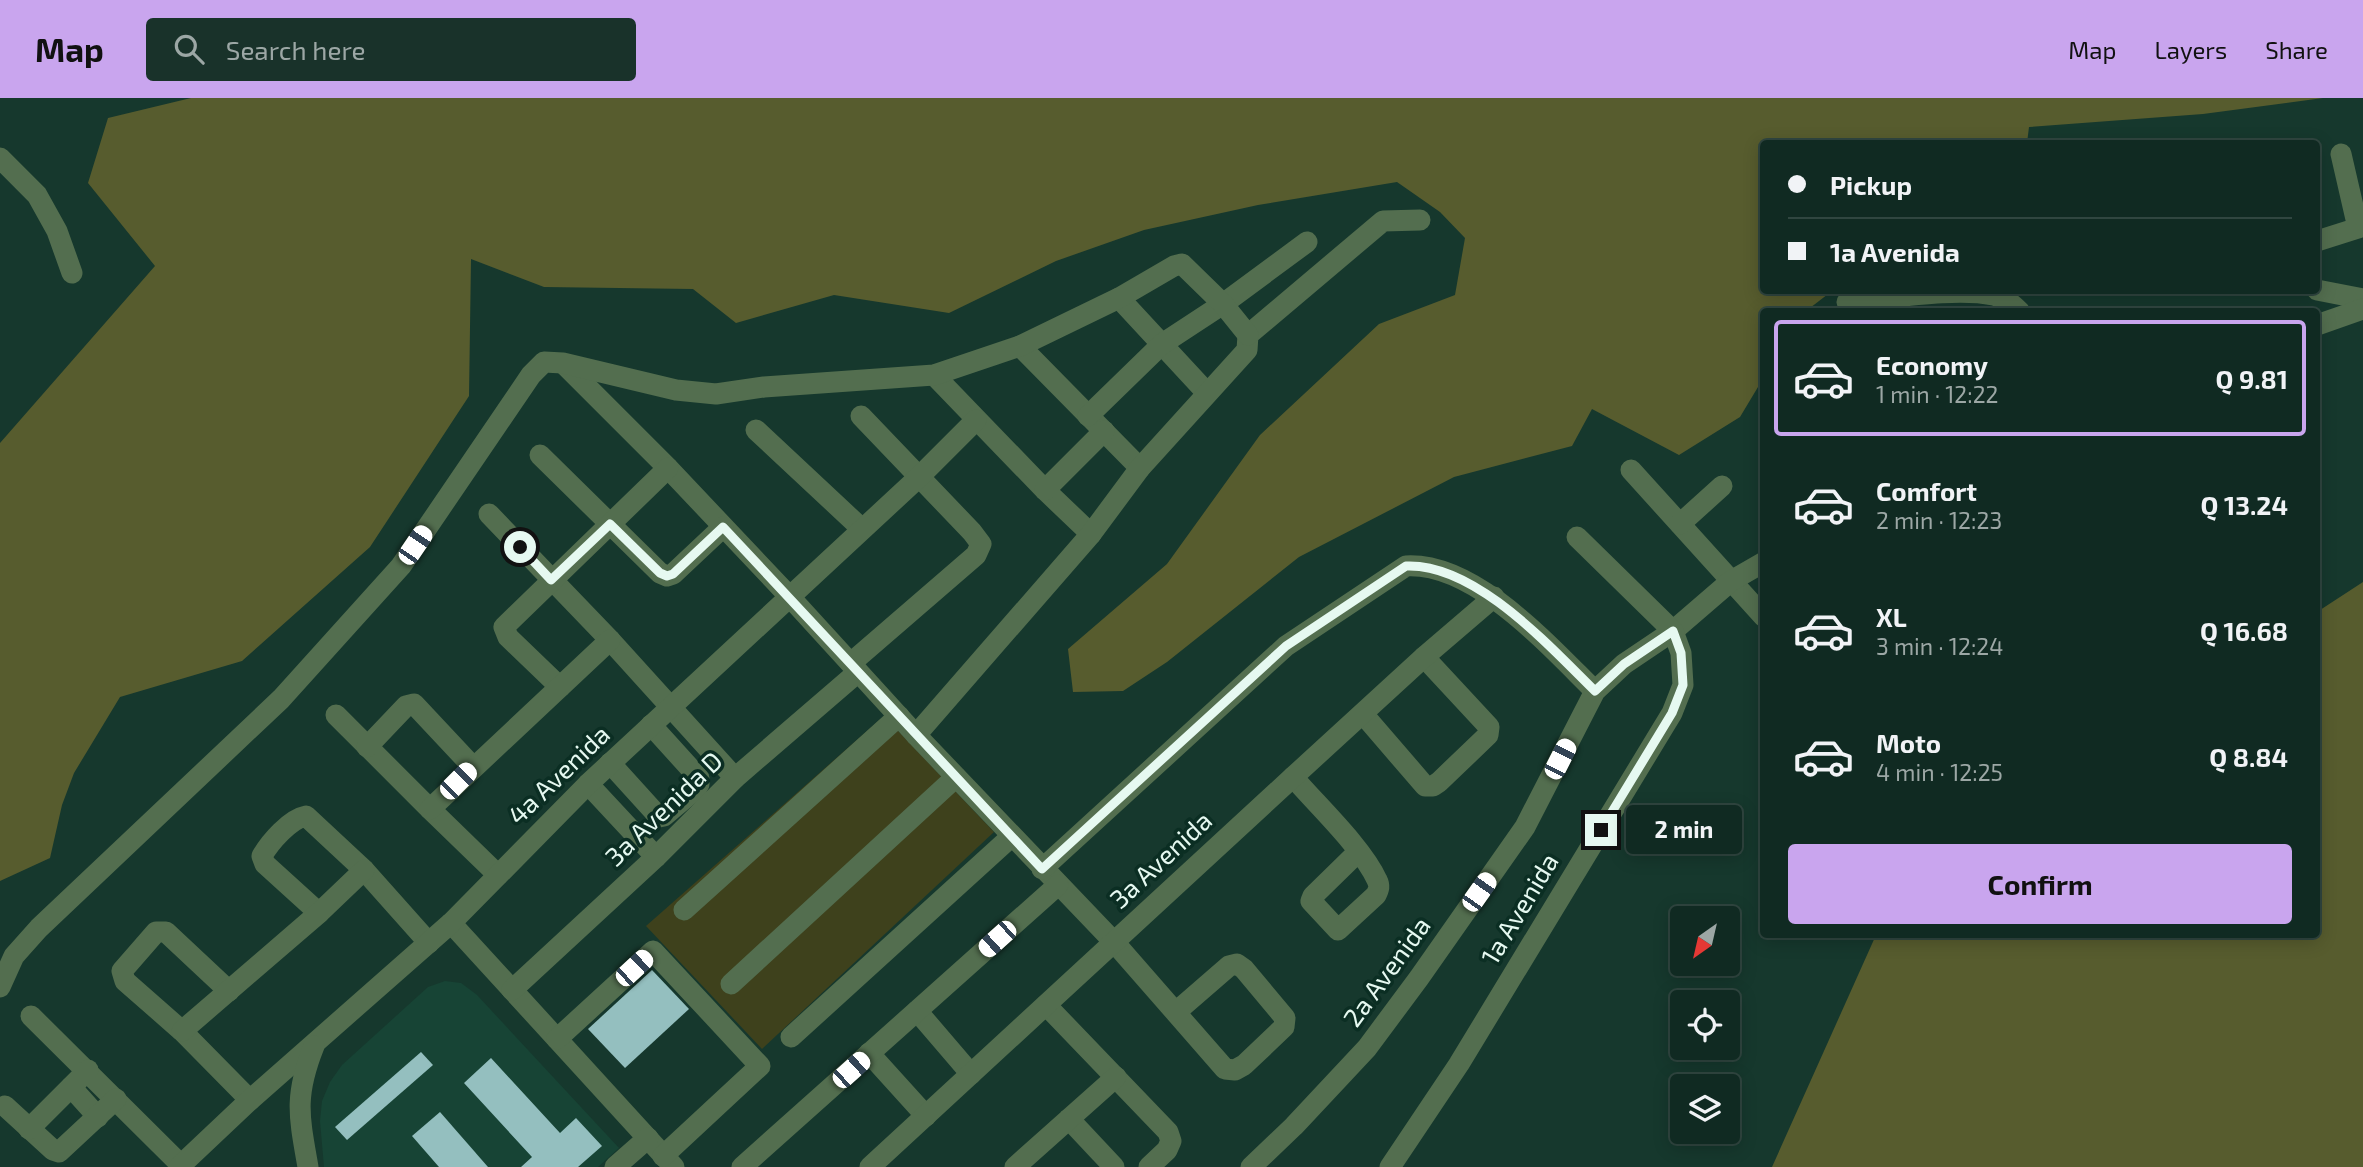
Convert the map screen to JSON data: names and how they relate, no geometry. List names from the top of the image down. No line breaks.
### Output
{"streets":{"street":["4a Avenida","3a Avenida D","3a Avenida","1a Avenida","2a Avenida"]},"crossings":[["4a Avenida","3a Avenida D"],["1a Avenida","2a Avenida"]],"north":"bottom left","page":{"header":"Map","search":"Search here","nav":["Map","Layers","Share"],"banner":["Pickup","1a Avenida"],"list":[{"name":"Economy","note":"1 min · 12:22","value":"Q 9.81"},{"name":"Comfort","note":"2 min · 12:23","value":"Q 13.24"},{"name":"XL","note":"3 min · 12:24","value":"Q 16.68"},{"name":"Moto","note":"4 min · 12:25","value":"Q 8.84"}],"bubble":"2 min","buttons":"Confirm"}}
